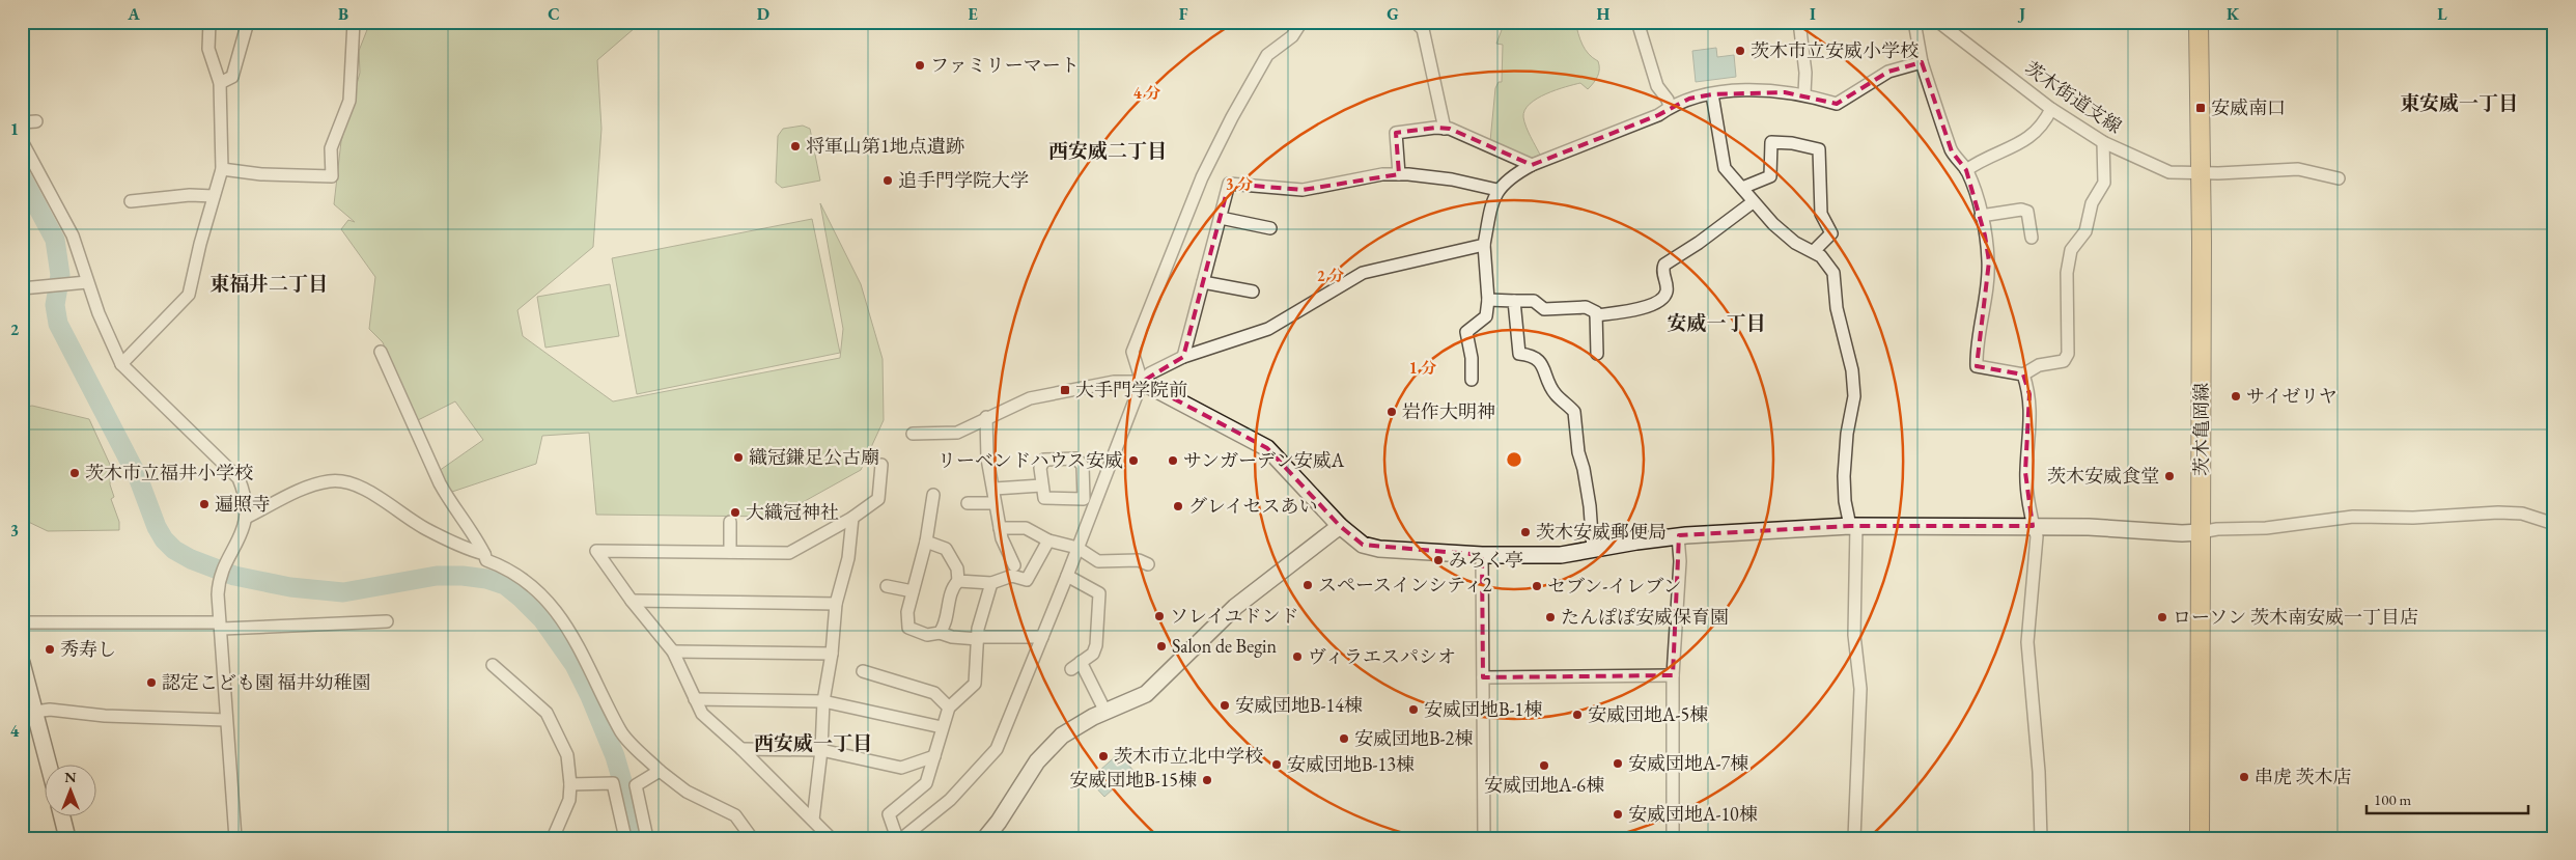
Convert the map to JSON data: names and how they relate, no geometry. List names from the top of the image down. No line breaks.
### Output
{"streets":{"main road":["茨木亀岡線"],"street":["茨木街道支線"]},"crossings":[["茨木街道支線","茨木亀岡線"]],"districts":["東安威一丁目","西安威二丁目","東福井二丁目","安威一丁目","西安威一丁目"],"places":{"other":["茨木市立安威小学校","ファミリーマート","将軍山第1地点遺跡","追手門学院大学","サイゼリヤ","岩作大明神","織冠鎌足公古廟","リーベンドハウス安威","サンガーデン安威A","茨木市立福井小学校","茨木安威食堂","遍照寺","グレイセスあい","大織冠神社","茨木安威郵便局","みろく亭","スペースインシティ2","セブン-イレブン","ソレイユドンド","たんぽぽ安威保育園","ローソン 茨木南安威一丁目店","Salon de Begin","秀寿し","ヴィラエスパシオ","認定こども園 福井幼稚園","安威団地B-14棟","安威団地B-1棟","安威団地A-5棟","安威団地B-2棟","茨木市立北中学校","安威団地A-7棟","安威団地B-13棟","安威団地A-6棟","串虎 茨木店","安威団地B-15棟","安威団地A-10棟"],"transit":["安威南口","大手門学院前"]},"scale_bar":"100 m","north":"top","grid":{"columns":["A","B","C","D","E","F","G","H","I","J","K","L"],"rows":["1","2","3","4"]},"rings":["4 分","3 分","2 分","1 分"]}
